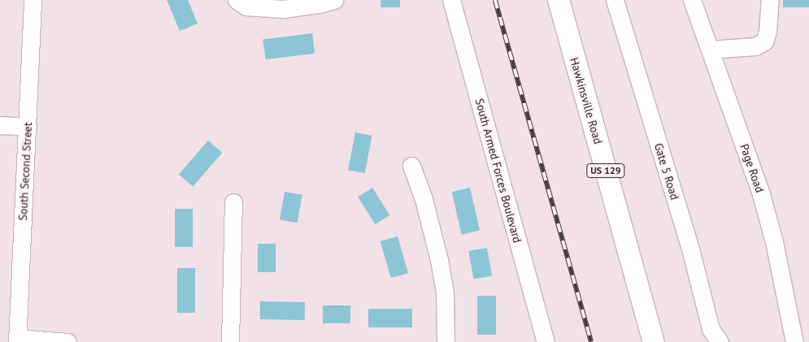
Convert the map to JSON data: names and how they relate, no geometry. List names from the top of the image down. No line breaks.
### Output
{"streets":{"main road":["Hawkinsville Road","US 129"],"street":["Page Road","South Armed Forces Boulevard","South Second Street","Gate 5 Road"]}}
